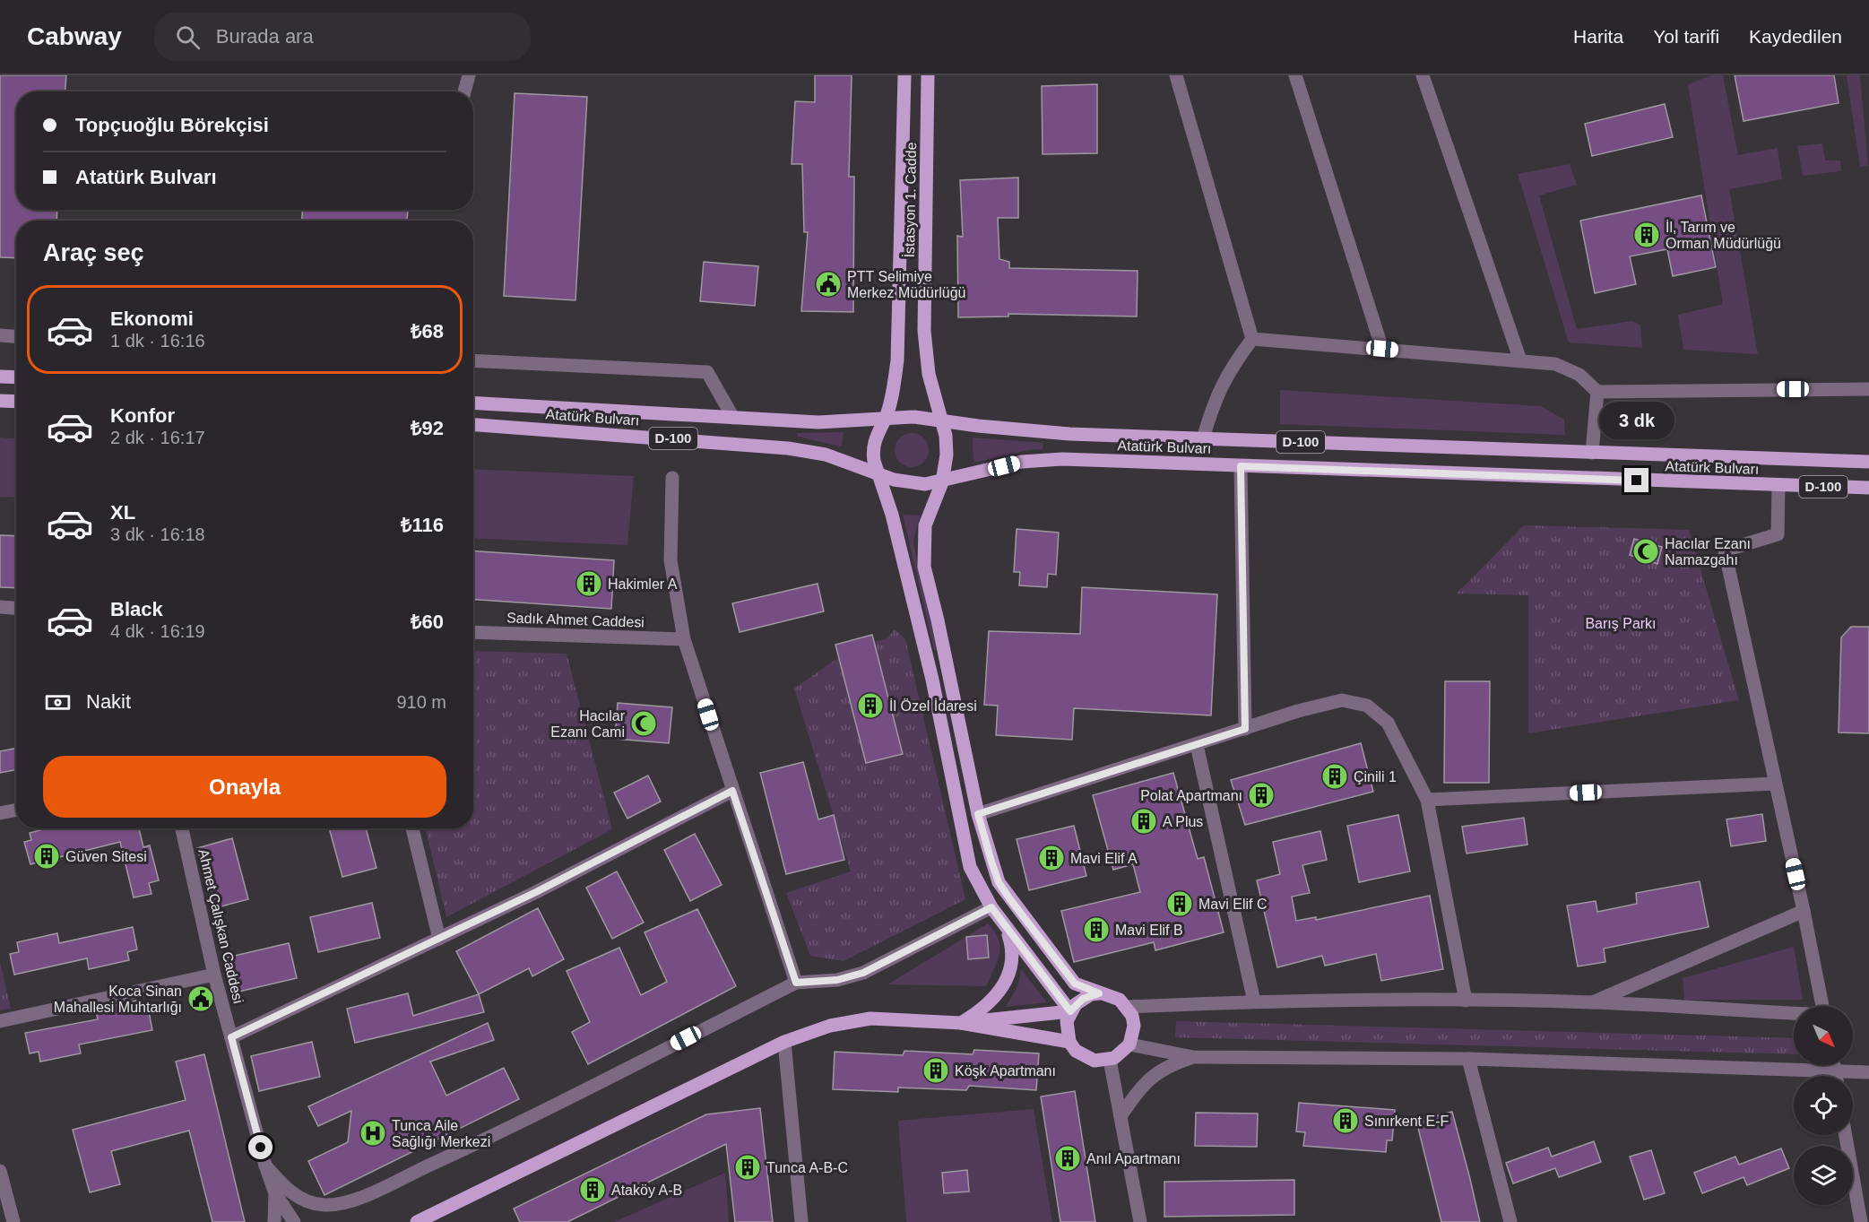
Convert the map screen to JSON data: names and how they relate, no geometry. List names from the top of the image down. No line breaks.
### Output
{"streets":{"main road":["İstasyon 1. Cadde","Atatürk Bulvarı","D-100"],"street":["Sadık Ahmet Caddesi","Ahmet Çalışkan Caddesi"]},"crossings":[["İstasyon 1. Cadde","Atatürk Bulvarı"]],"parks":["Barış Parkı"],"places":{"building":["İl, Tarım ve Orman Müdürlüğü","Hakimler A","İl Özel İdaresi","Çinili 1","Polat Apartmanı","A Plus","Güven Sitesi","Mavi Elif A","Mavi Elif C","Mavi Elif B","Köşk Apartmanı","Sınırkent E-F","Anıl Apartmanı","Tunca A-B-C","Ataköy A-B"],"public building":["PTT Selimiye Merkez Müdürlüğü","Koca Sinan Mahallesi Muhtarlığı"],"mosque":["Hacılar Ezanı Namazgahı","Hacılar Ezanı Cami"],"hospital":["Tunca Aile Sağlığı Merkezi"]},"north":"bottom right","page":{"header":"Cabway","search":"Burada ara","nav":["Harita","Yol tarifi","Kaydedilen"],"banner":["Topçuoğlu Börekçisi","Atatürk Bulvarı"],"heading":"Araç seç","list":[{"name":"Ekonomi","note":"1 dk · 16:16","value":"₺68"},{"name":"Konfor","note":"2 dk · 16:17","value":"₺92"},{"name":"XL","note":"3 dk · 16:18","value":"₺116"},{"name":"Black","note":"4 dk · 16:19","value":"₺60"}],"bubble":"3 dk","pay":["Nakit","910 m"],"buttons":"Onayla"}}
